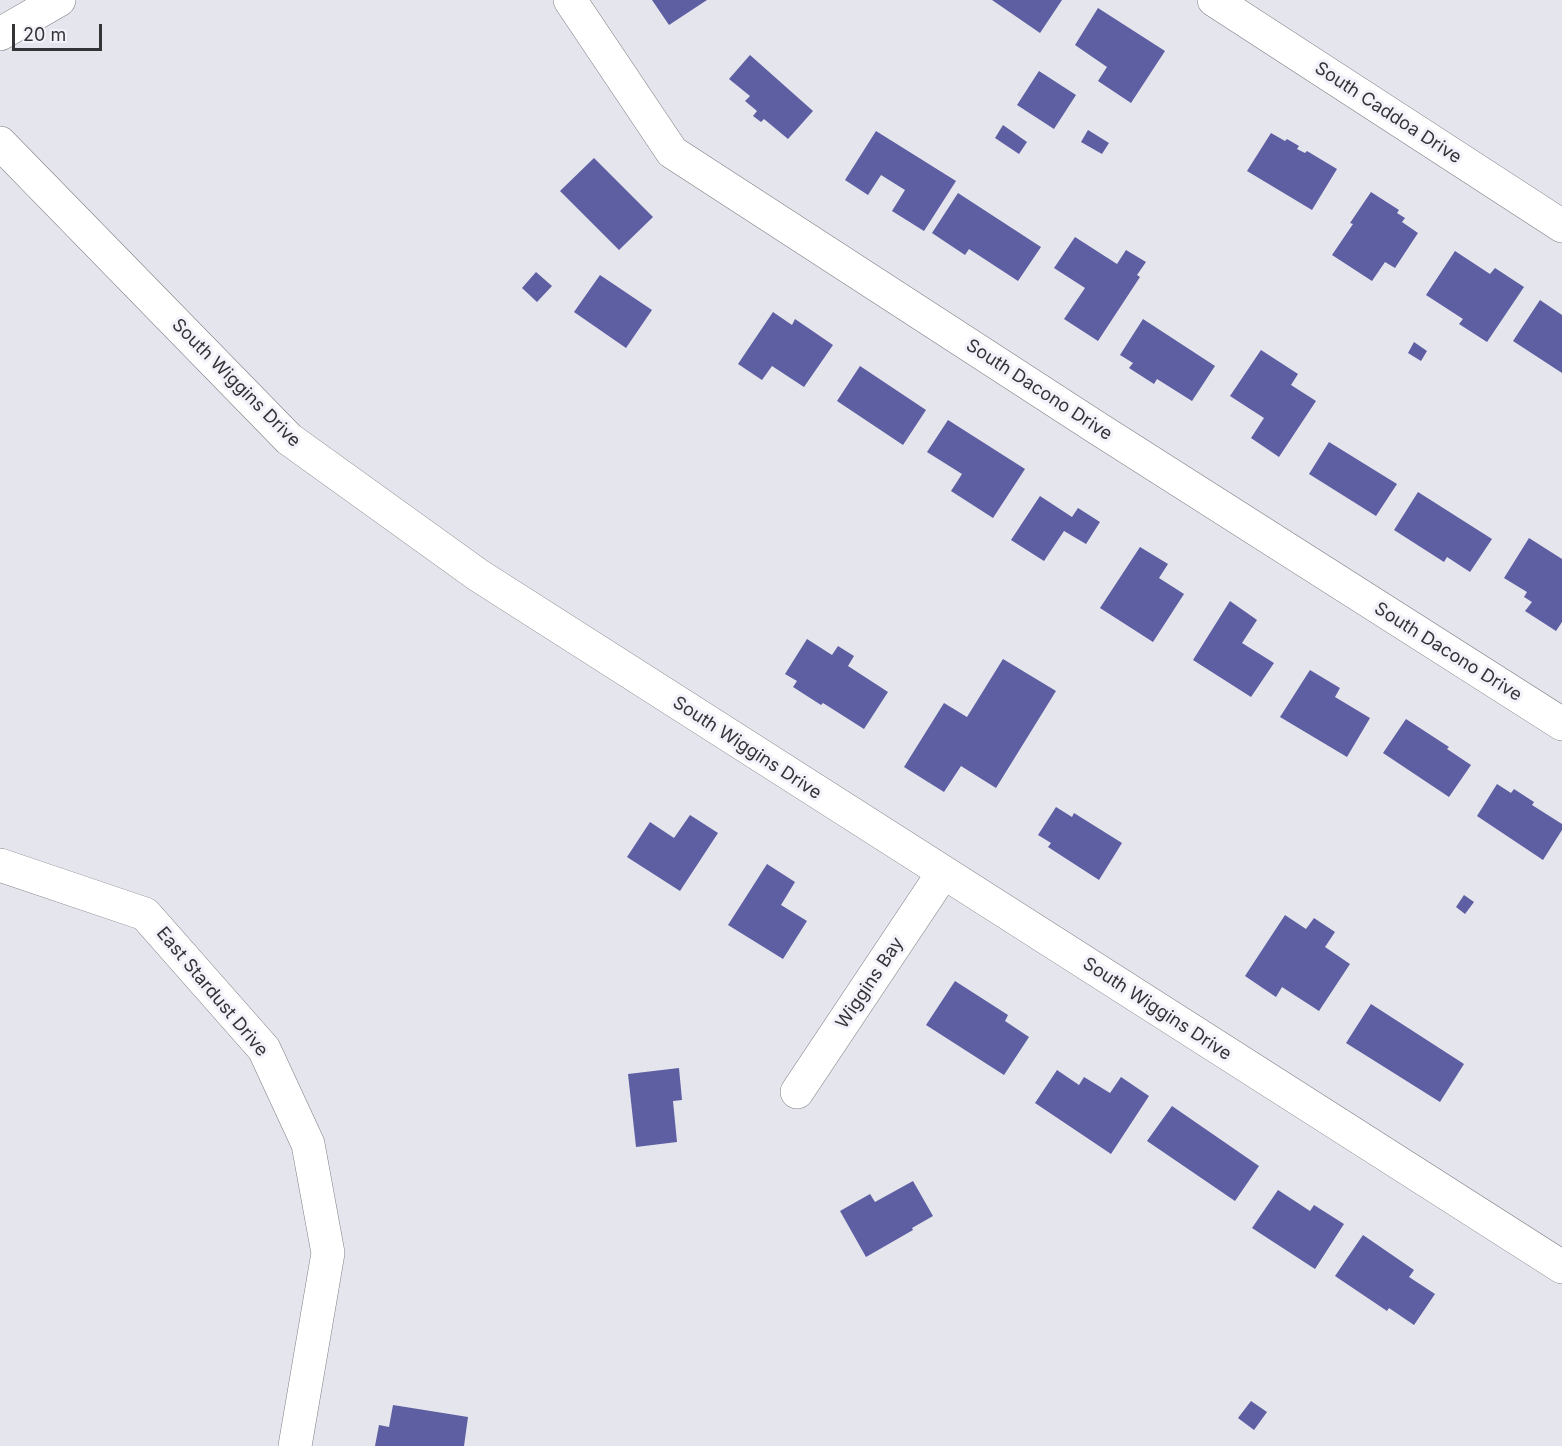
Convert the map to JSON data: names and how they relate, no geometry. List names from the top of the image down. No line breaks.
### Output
{"streets":{"street":["South Caddoa Drive","South Wiggins Drive","South Dacono Drive","Wiggins Bay","East Stardust Drive"]},"crossings":[["South Wiggins Drive","Wiggins Bay"]],"scale_bar":"20 m"}
